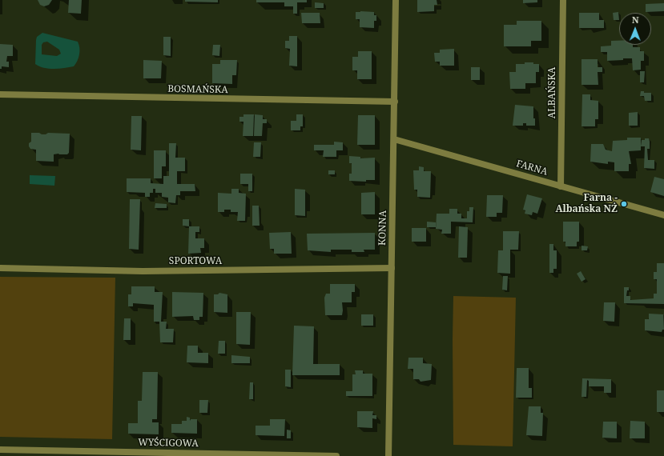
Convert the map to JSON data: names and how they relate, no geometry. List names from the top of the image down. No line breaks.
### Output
{"streets":{"street":["BOSMAŃSKA","ALBAŃSKA","FARNA","KONNA","SPORTOWA","WYŚCIGOWA"]},"crossings":[["BOSMAŃSKA","KONNA"],["ALBAŃSKA","FARNA"],["FARNA","KONNA"],["KONNA","SPORTOWA"]],"places":["Farna - Albańska NŻ"],"north":"top"}
